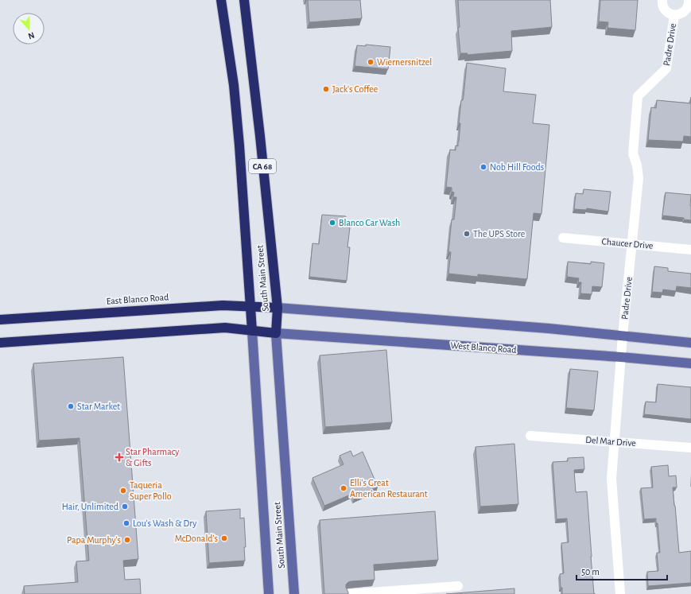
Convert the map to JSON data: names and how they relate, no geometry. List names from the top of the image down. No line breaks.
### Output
{"streets":{"highway":["CA 68","South Main Street","East Blanco Road"],"main road":["West Blanco Road"],"street":["Padre Drive","Chaucer Drive","Del Mar Drive"]},"crossings":[["Padre Drive","Chaucer Drive"],["Padre Drive","West Blanco Road"],["Padre Drive","Del Mar Drive"],["South Main Street","East Blanco Road"],["South Main Street","West Blanco Road"]],"places":{"other":["Wiernersnitzel","Jack's Coffee","Nob Hill Foods","Blanco Car Wash","The UPS Store","Star Market","Elli's Great American Restaurant","Taqueria Super Pollo","Hair, Unlimited","Lou's Wash & Dry","McDonald's","Papa Murphy's"],"health":["Star Pharmacy & Gifts"]},"scale_bar":"50 m","north":"bottom"}
